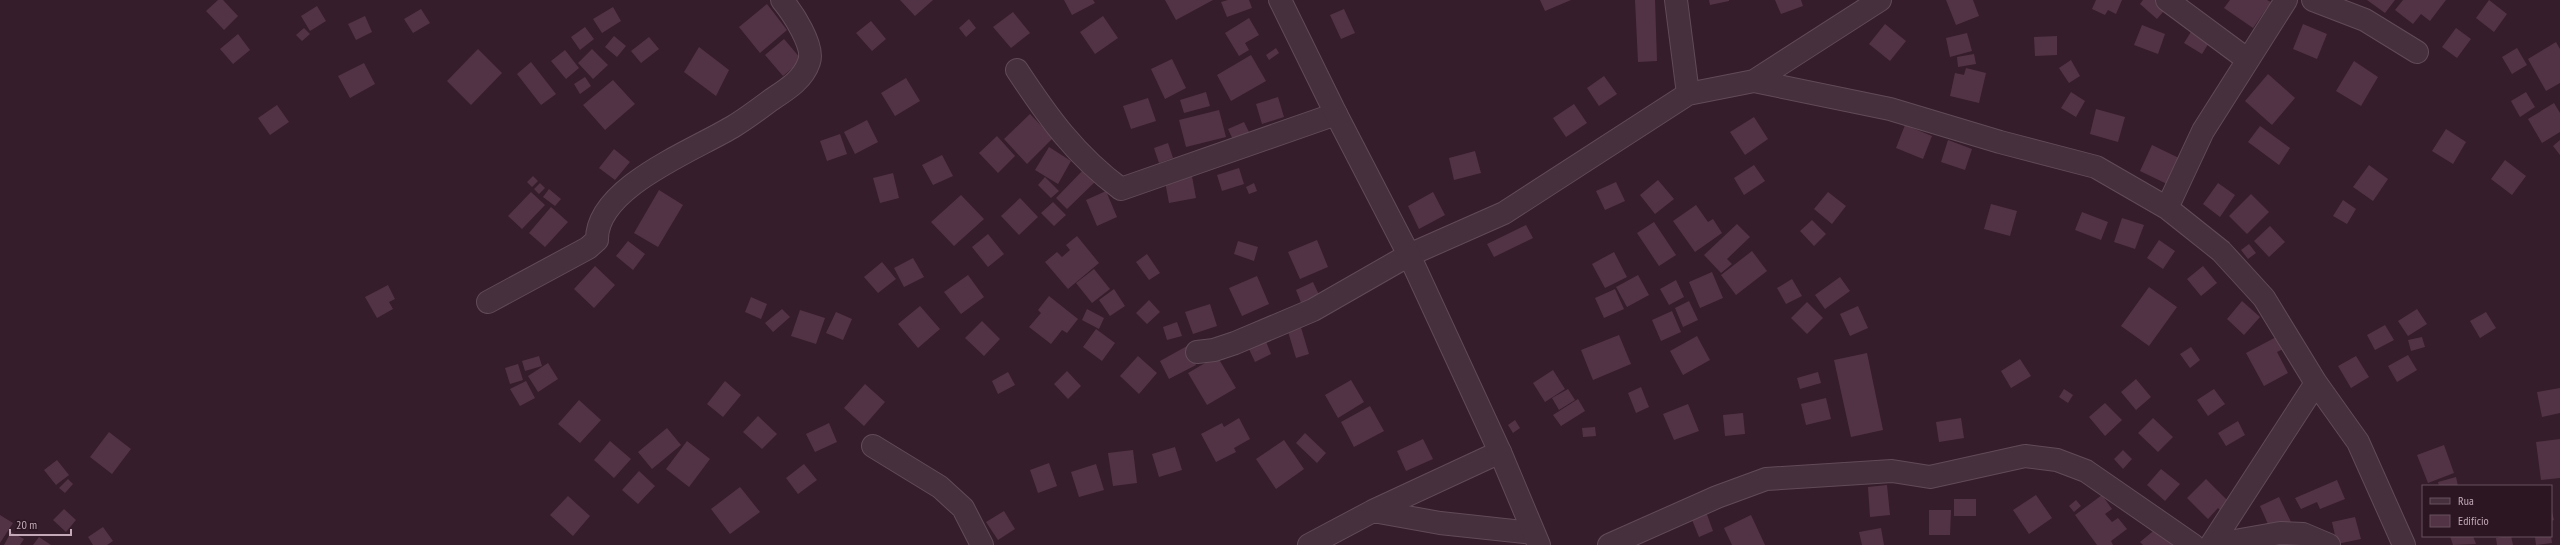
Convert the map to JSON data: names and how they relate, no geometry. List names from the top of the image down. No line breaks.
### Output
{"legend":["Rua","Edifício"],"scale_bar":"20 m"}
